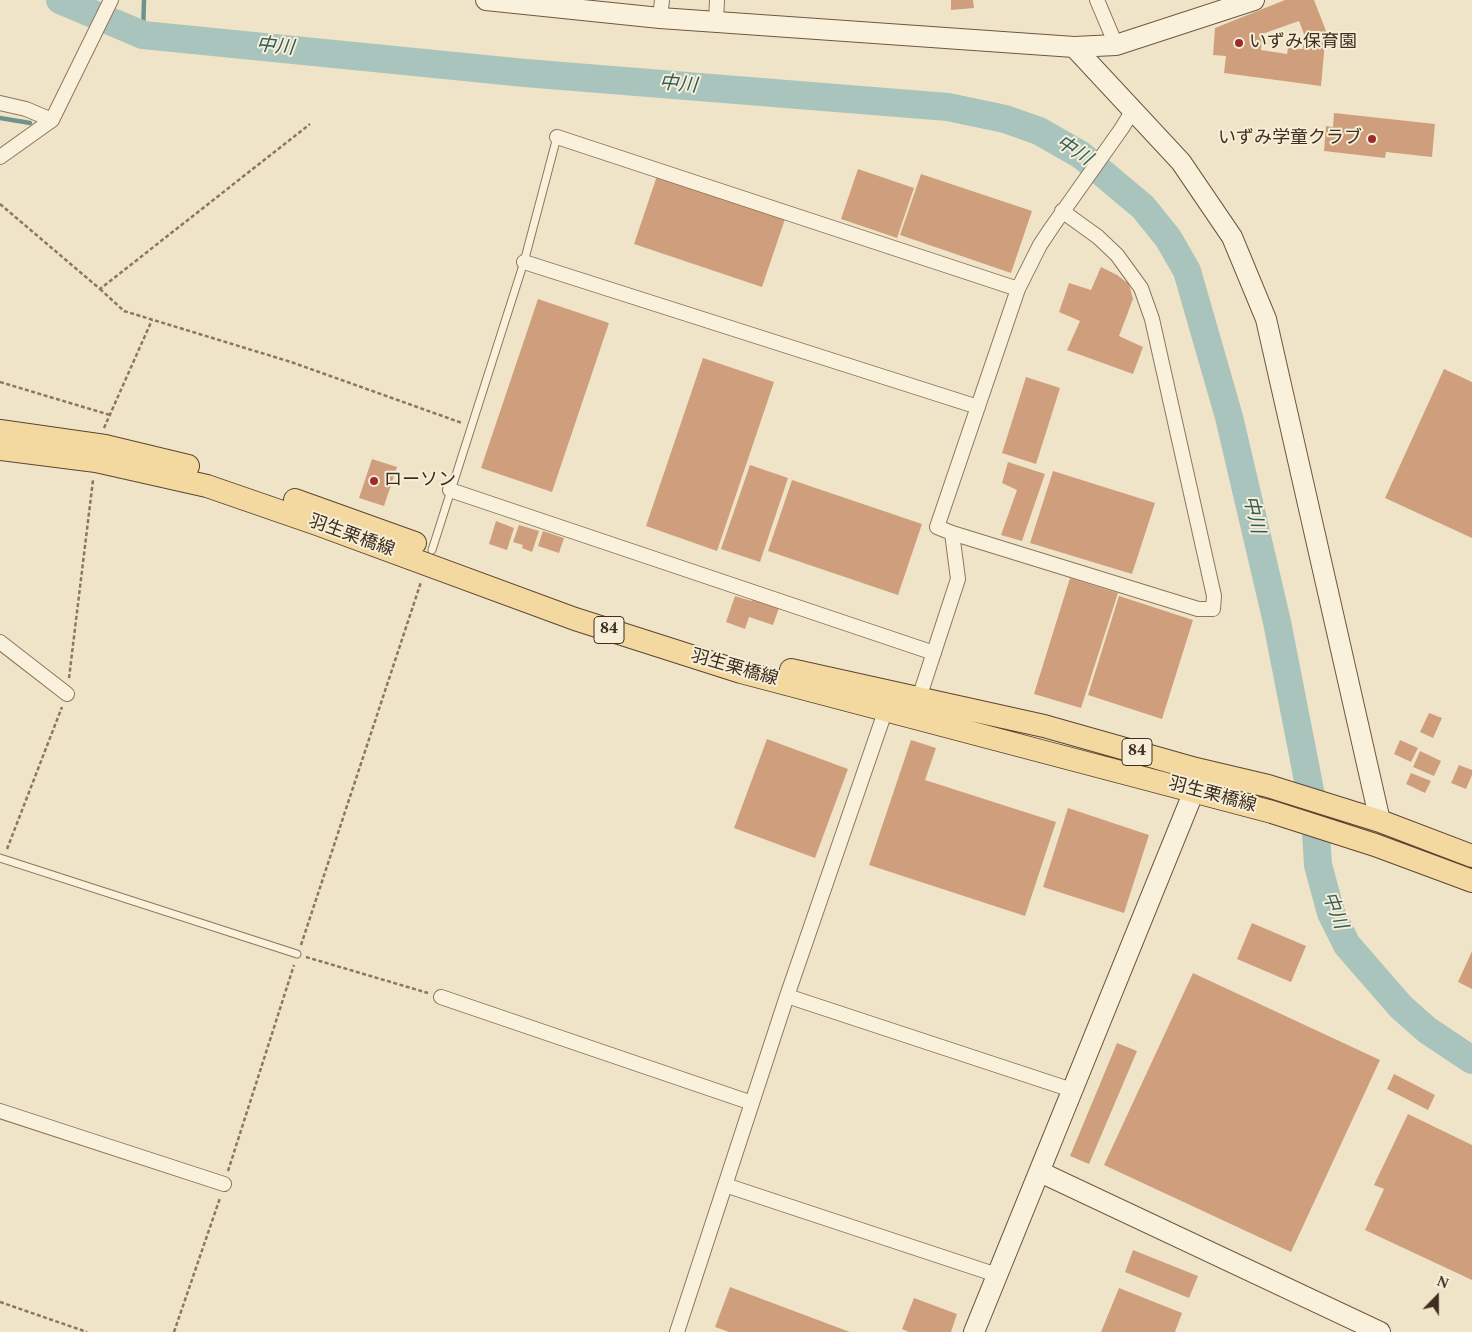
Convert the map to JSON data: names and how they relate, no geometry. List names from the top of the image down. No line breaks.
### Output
{"streets":{"main road":["羽生栗橋線","84"]},"water":["中川"],"places":["いずみ保育園","いずみ学童クラブ","ローソン"],"north":"top"}
